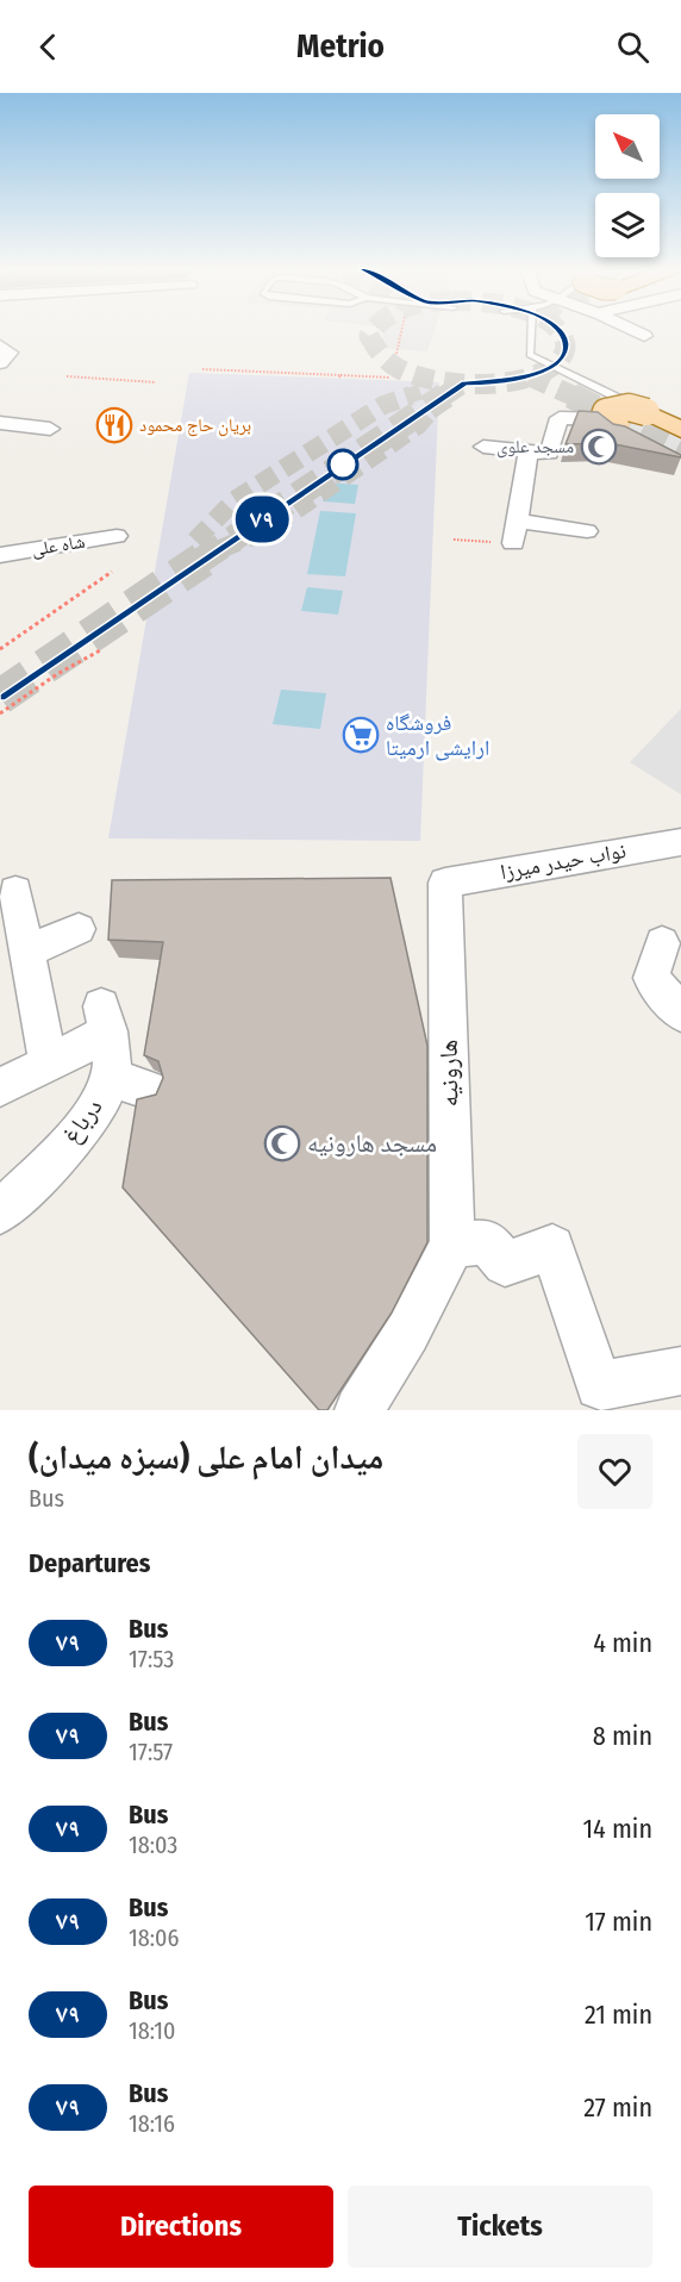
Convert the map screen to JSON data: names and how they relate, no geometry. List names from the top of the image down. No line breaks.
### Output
{"streets":{"street":["شاه علی","نواب حیدر میرزا","هارونیه","درباغ"]},"crossings":[["نواب حیدر میرزا","هارونیه"]],"places":{"restaurant":["بریان حاج محمود"],"mosque":["مسجد علوی","مسجد هارونیه"],"supermarket":["فروشگاه ارایشی ارمیتا"]},"lines":["bus line ۷۹"],"north":"top left","page":{"header":"Metrio","on_map":"۷۹","heading":[["میدان امام علی (سبزه میدان)","Bus"],"Departures"],"list":[{"mark":"۷۹","name":"Bus","note":"17:53","value":"4 min"},{"mark":"۷۹","name":"Bus","note":"17:57","value":"8 min"},{"mark":"۷۹","name":"Bus","note":"18:03","value":"14 min"},{"mark":"۷۹","name":"Bus","note":"18:06","value":"17 min"},{"mark":"۷۹","name":"Bus","note":"18:10","value":"21 min"},{"mark":"۷۹","name":"Bus","note":"18:16","value":"27 min"}],"buttons":["Directions","Tickets"]}}
